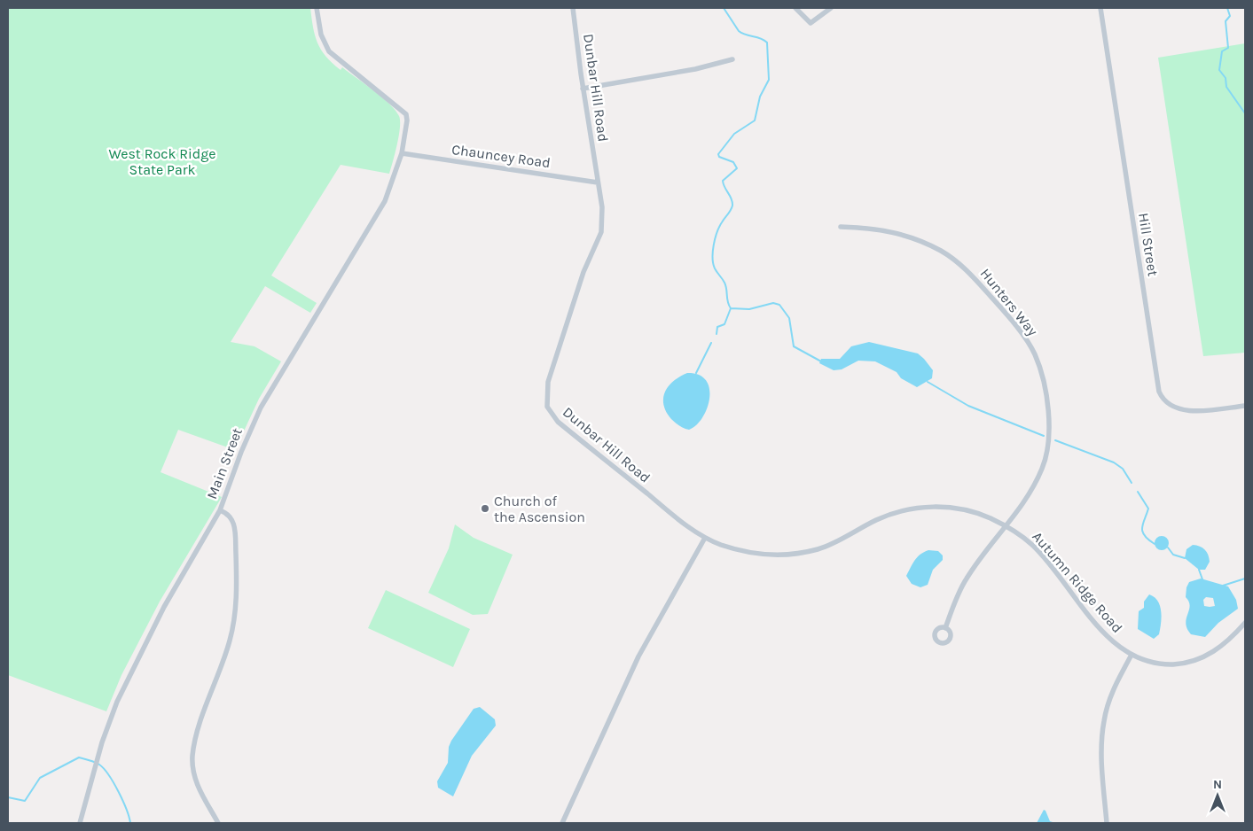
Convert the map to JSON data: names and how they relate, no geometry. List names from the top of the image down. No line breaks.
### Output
{"streets":{"street":["Dunbar Hill Road","Chauncey Road","Hill Street","Hunters Way","Main Street","Autumn Ridge Road"]},"crossings":[["Dunbar Hill Road","Chauncey Road"],["Dunbar Hill Road","Autumn Ridge Road"],["Chauncey Road","Main Street"],["Hunters Way","Autumn Ridge Road"]],"parks":["West Rock Ridge State Park"],"places":["Church of the Ascension"],"north":"top"}
